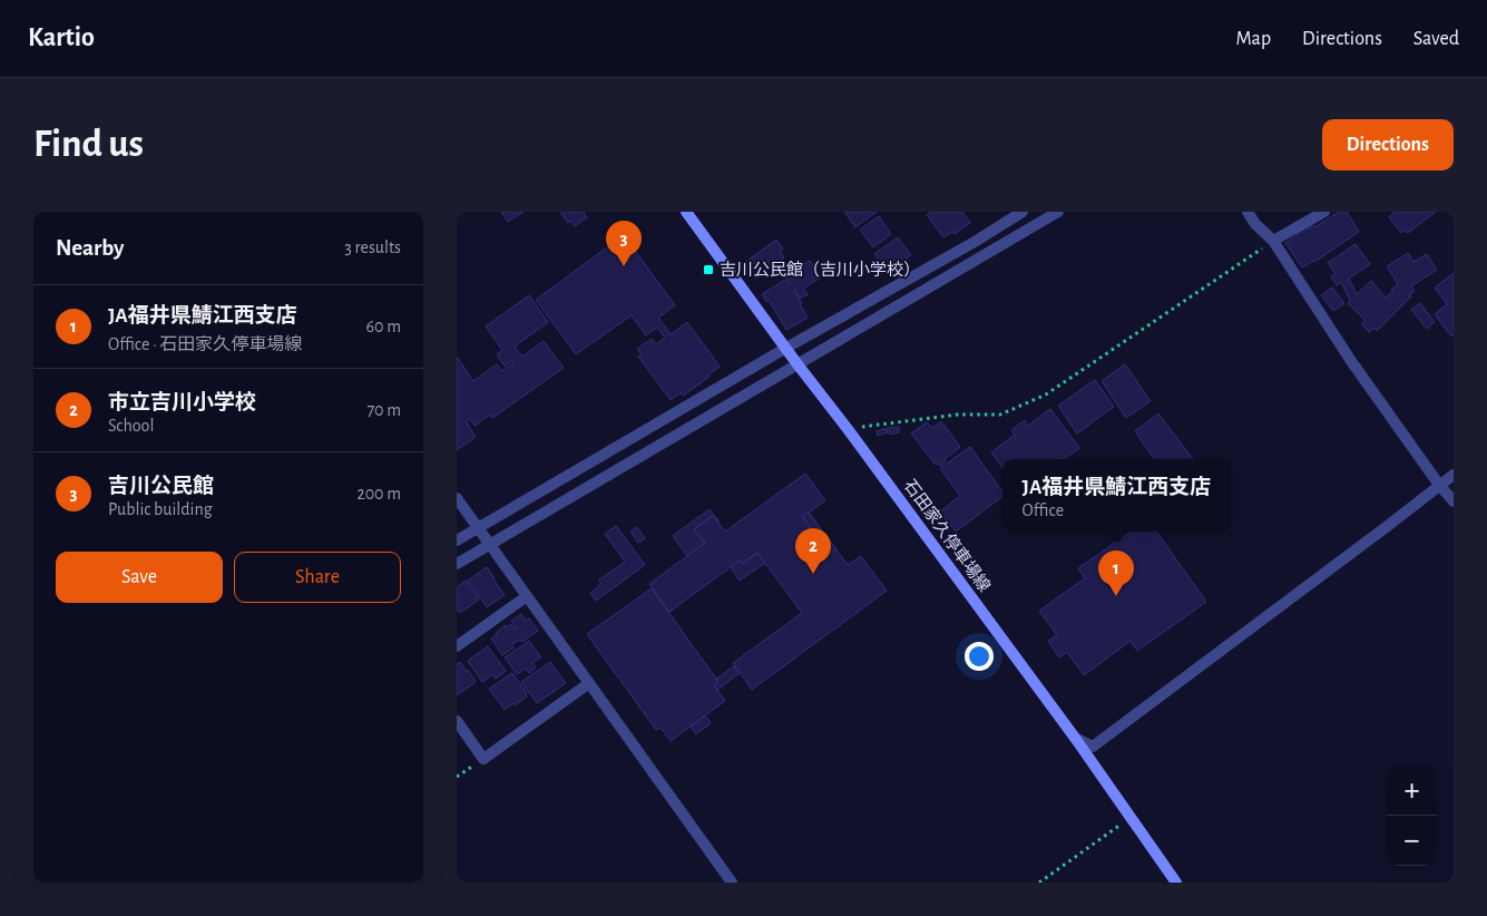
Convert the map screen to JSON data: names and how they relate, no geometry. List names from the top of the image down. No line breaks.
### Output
{"streets":{"main road":["石田家久停車場線"]},"places":{"transit":["吉川公民館（吉川小学校）"]},"page":{"header":"Kartio","nav":["Map","Directions","Saved"],"buttons":["Directions",["Save","Share"]],"title":"Find us","heading":["Nearby","3 results"],"pins":["3","2","1"],"list":[{"mark":"1","name":"JA福井県鯖江西支店","note":"Office · 石田家久停車場線","value":"60 m"},{"mark":"2","name":"市立吉川小学校","note":"School","value":"70 m"},{"mark":"3","name":"吉川公民館","note":"Public building","value":"200 m"}],"popup":["JA福井県鯖江西支店","Office"],"map_buttons":["+","−"]}}
